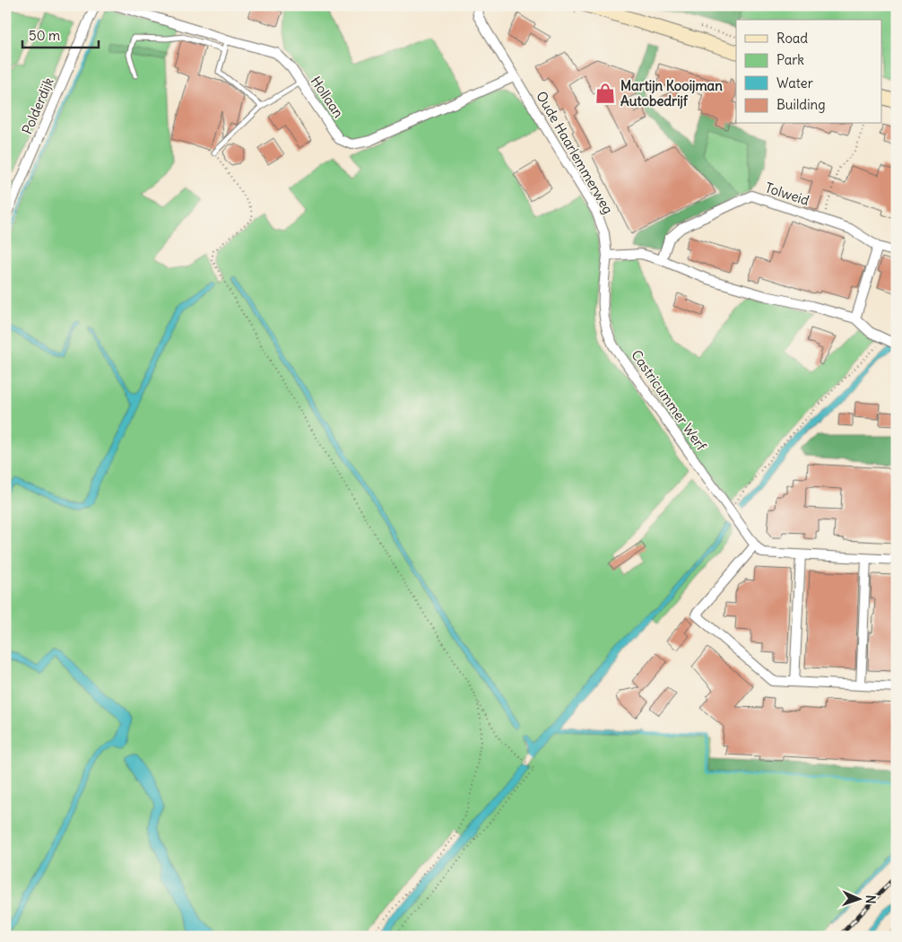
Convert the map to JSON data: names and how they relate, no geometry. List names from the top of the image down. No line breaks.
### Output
{"streets":{"street":["Hollaan","Polderdijk","Oude Haarlemmerweg","Tolweid","Castricummer Werf"]},"crossings":[["Hollaan","Oude Haarlemmerweg"],["Oude Haarlemmerweg","Castricummer Werf"]],"places":{"shop":["Martijn Kooijman Autobedrijf"]},"legend":["Road","Park","Water","Building"],"scale_bar":"50 m","north":"right"}
